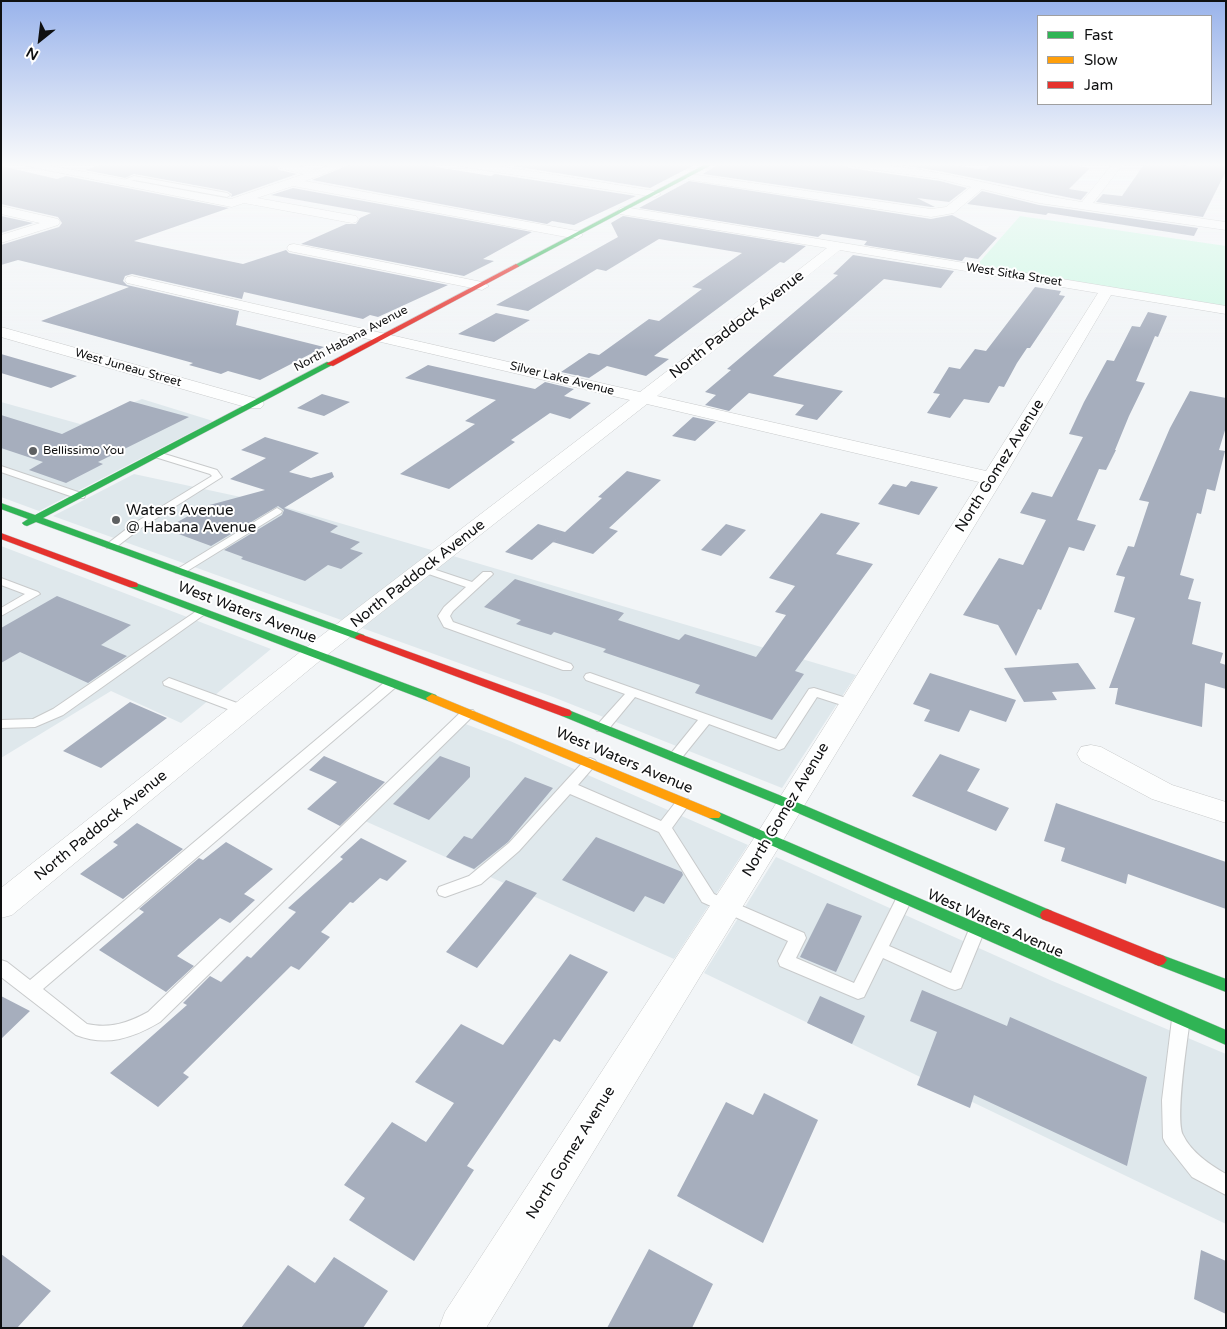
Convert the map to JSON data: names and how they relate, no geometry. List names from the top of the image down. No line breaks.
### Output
{"streets":{"main road":["North Habana Avenue","West Waters Avenue"],"street":["West Sitka Street","North Paddock Avenue","West Juneau Street","Silver Lake Avenue","North Gomez Avenue"]},"crossings":[["West Sitka Street","North Paddock Avenue"],["West Sitka Street","North Gomez Avenue"],["North Paddock Avenue","Silver Lake Avenue"],["North Paddock Avenue","West Waters Avenue"],["North Habana Avenue","West Juneau Street"],["North Habana Avenue","Silver Lake Avenue"],["North Habana Avenue","West Waters Avenue"],["Silver Lake Avenue","North Gomez Avenue"],["North Gomez Avenue","West Waters Avenue"]],"places":["Bellissimo You","Waters Avenue @ Habana Avenue"],"legend":["Fast","Slow","Jam"],"north":"bottom left"}
